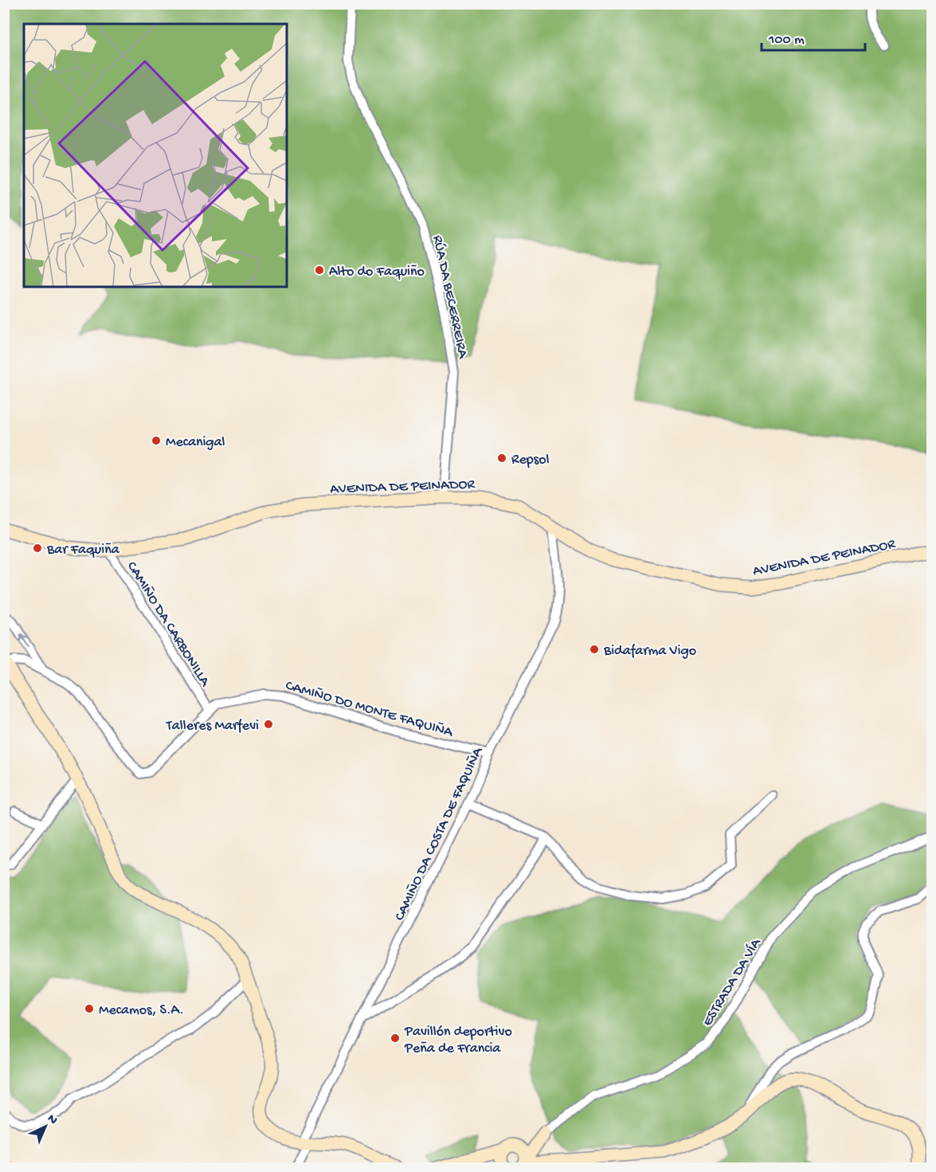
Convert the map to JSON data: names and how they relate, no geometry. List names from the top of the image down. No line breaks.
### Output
{"streets":{"street":["RÚA DA BECERREIRA","AVENIDA DE PEINADOR","CAMIÑO DA CARBONILLA","CAMIÑO DO MONTE FAQUIÑA","CAMIÑO DA COSTA DE FAQUIÑA","ESTRADA DA VÍA"]},"crossings":[["RÚA DA BECERREIRA","AVENIDA DE PEINADOR"],["AVENIDA DE PEINADOR","CAMIÑO DA CARBONILLA"],["AVENIDA DE PEINADOR","CAMIÑO DA COSTA DE FAQUIÑA"],["CAMIÑO DA CARBONILLA","CAMIÑO DO MONTE FAQUIÑA"],["CAMIÑO DO MONTE FAQUIÑA","CAMIÑO DA COSTA DE FAQUIÑA"]],"places":["Alto do Faquiño","Mecanigal","Repsol","Bar Faquiña","Bidafarma Vigo","Talleres Marfevi","Mecamos, S.A.","Pavillón deportivo Peña de Francia"],"scale_bar":"100 m","north":"top right"}
